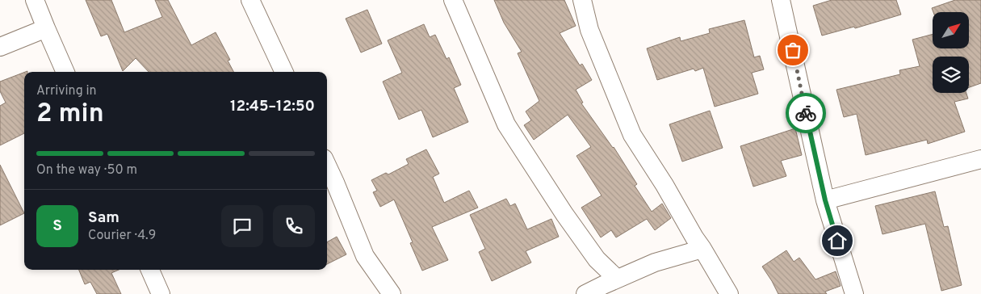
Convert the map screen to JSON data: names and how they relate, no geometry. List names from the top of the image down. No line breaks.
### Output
{"north":"top right","page":{"heading":["2 min","Arriving in","12:45–12:50"],"panel":["Sam","Courier · 4.9"],"bar":"On the way · 50 m","round":"S"}}
